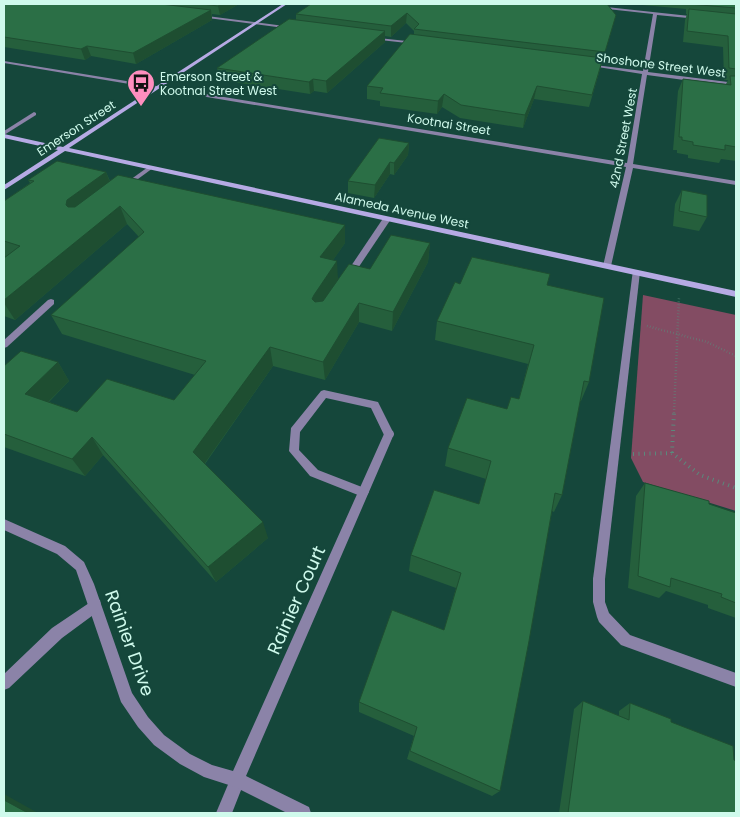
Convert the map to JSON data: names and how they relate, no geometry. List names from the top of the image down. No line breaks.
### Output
{"streets":{"street":["Shoshone Street West","Kootnai Street","Emerson Street","42nd Street West","Alameda Avenue West","Rainier Court","Rainier Drive"]},"crossings":[["Shoshone Street West","42nd Street West"],["Kootnai Street","Emerson Street"],["Kootnai Street","42nd Street West"],["Emerson Street","Alameda Avenue West"],["42nd Street West","Alameda Avenue West"],["Rainier Court","Rainier Drive"]],"places":{"bus stop":["Emerson Street & Kootnai Street West"]}}
